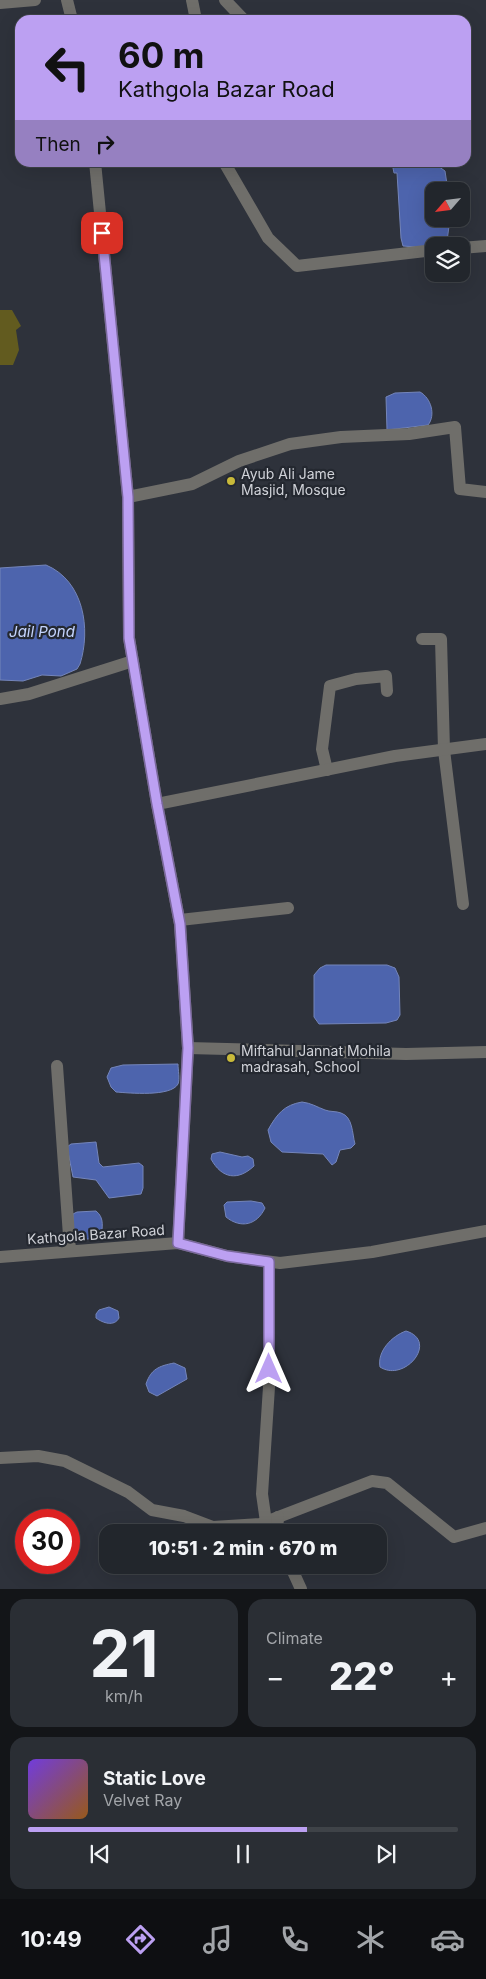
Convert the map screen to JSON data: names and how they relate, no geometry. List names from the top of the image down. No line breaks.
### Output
{"streets":{"street":["Kathgola Bazar Road"]},"water":["Jail Pond"],"places":["Ayub Ali Jame Masjid, Mosque","Miftahul Jannat Mohila madrasah, School"],"north":"bottom left","page":{"turn":["60 m","Kathgola Bazar Road"],"then":"Then","limit":"30","trip":"10:51 · 2 min · 670 m","tile":[["21","km/h"],"Climate"],"heat":["−","22°","+"],"song":["Static Love","Velvet Ray"],"tabs":"10:49"}}
